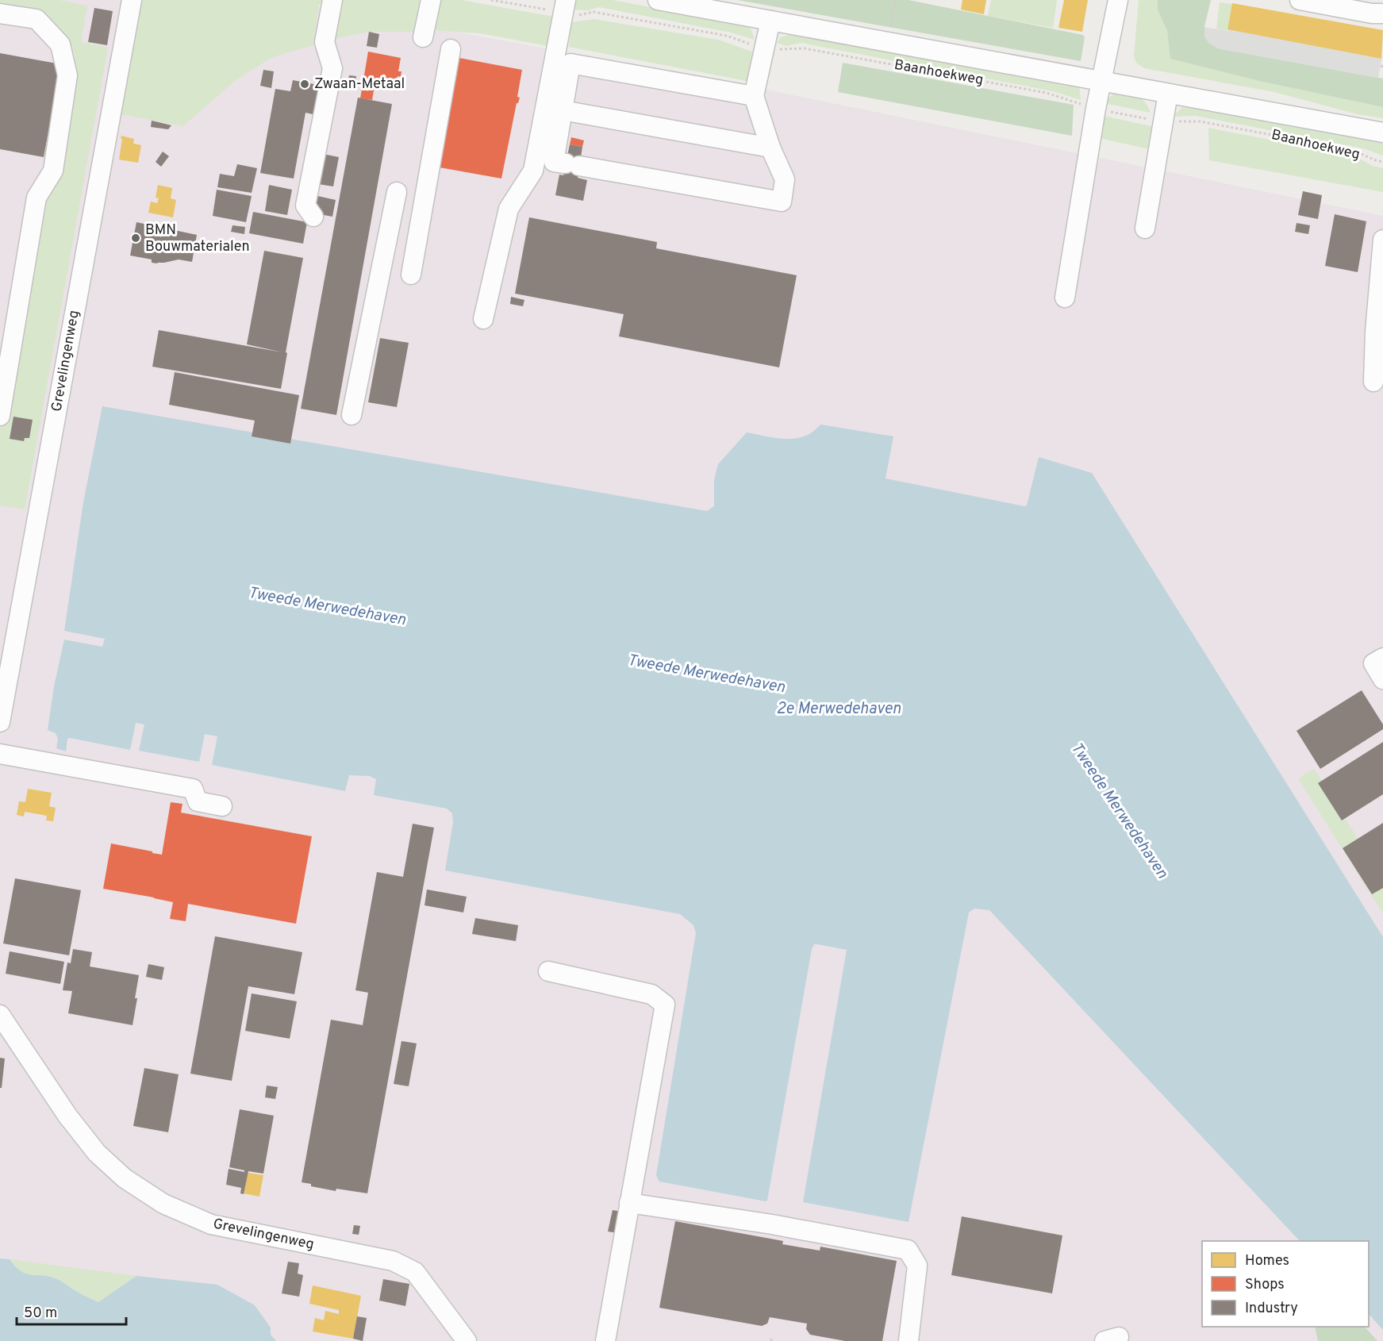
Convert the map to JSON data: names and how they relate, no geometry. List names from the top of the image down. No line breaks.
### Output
{"streets":{"street":["Baanhoekweg","Grevelingenweg"]},"water":["Tweede Merwedehaven","2e Merwedehaven"],"places":["Zwaan-Metaal","BMN Bouwmaterialen"],"legend":["Homes","Shops","Industry"],"scale_bar":"50 m"}
